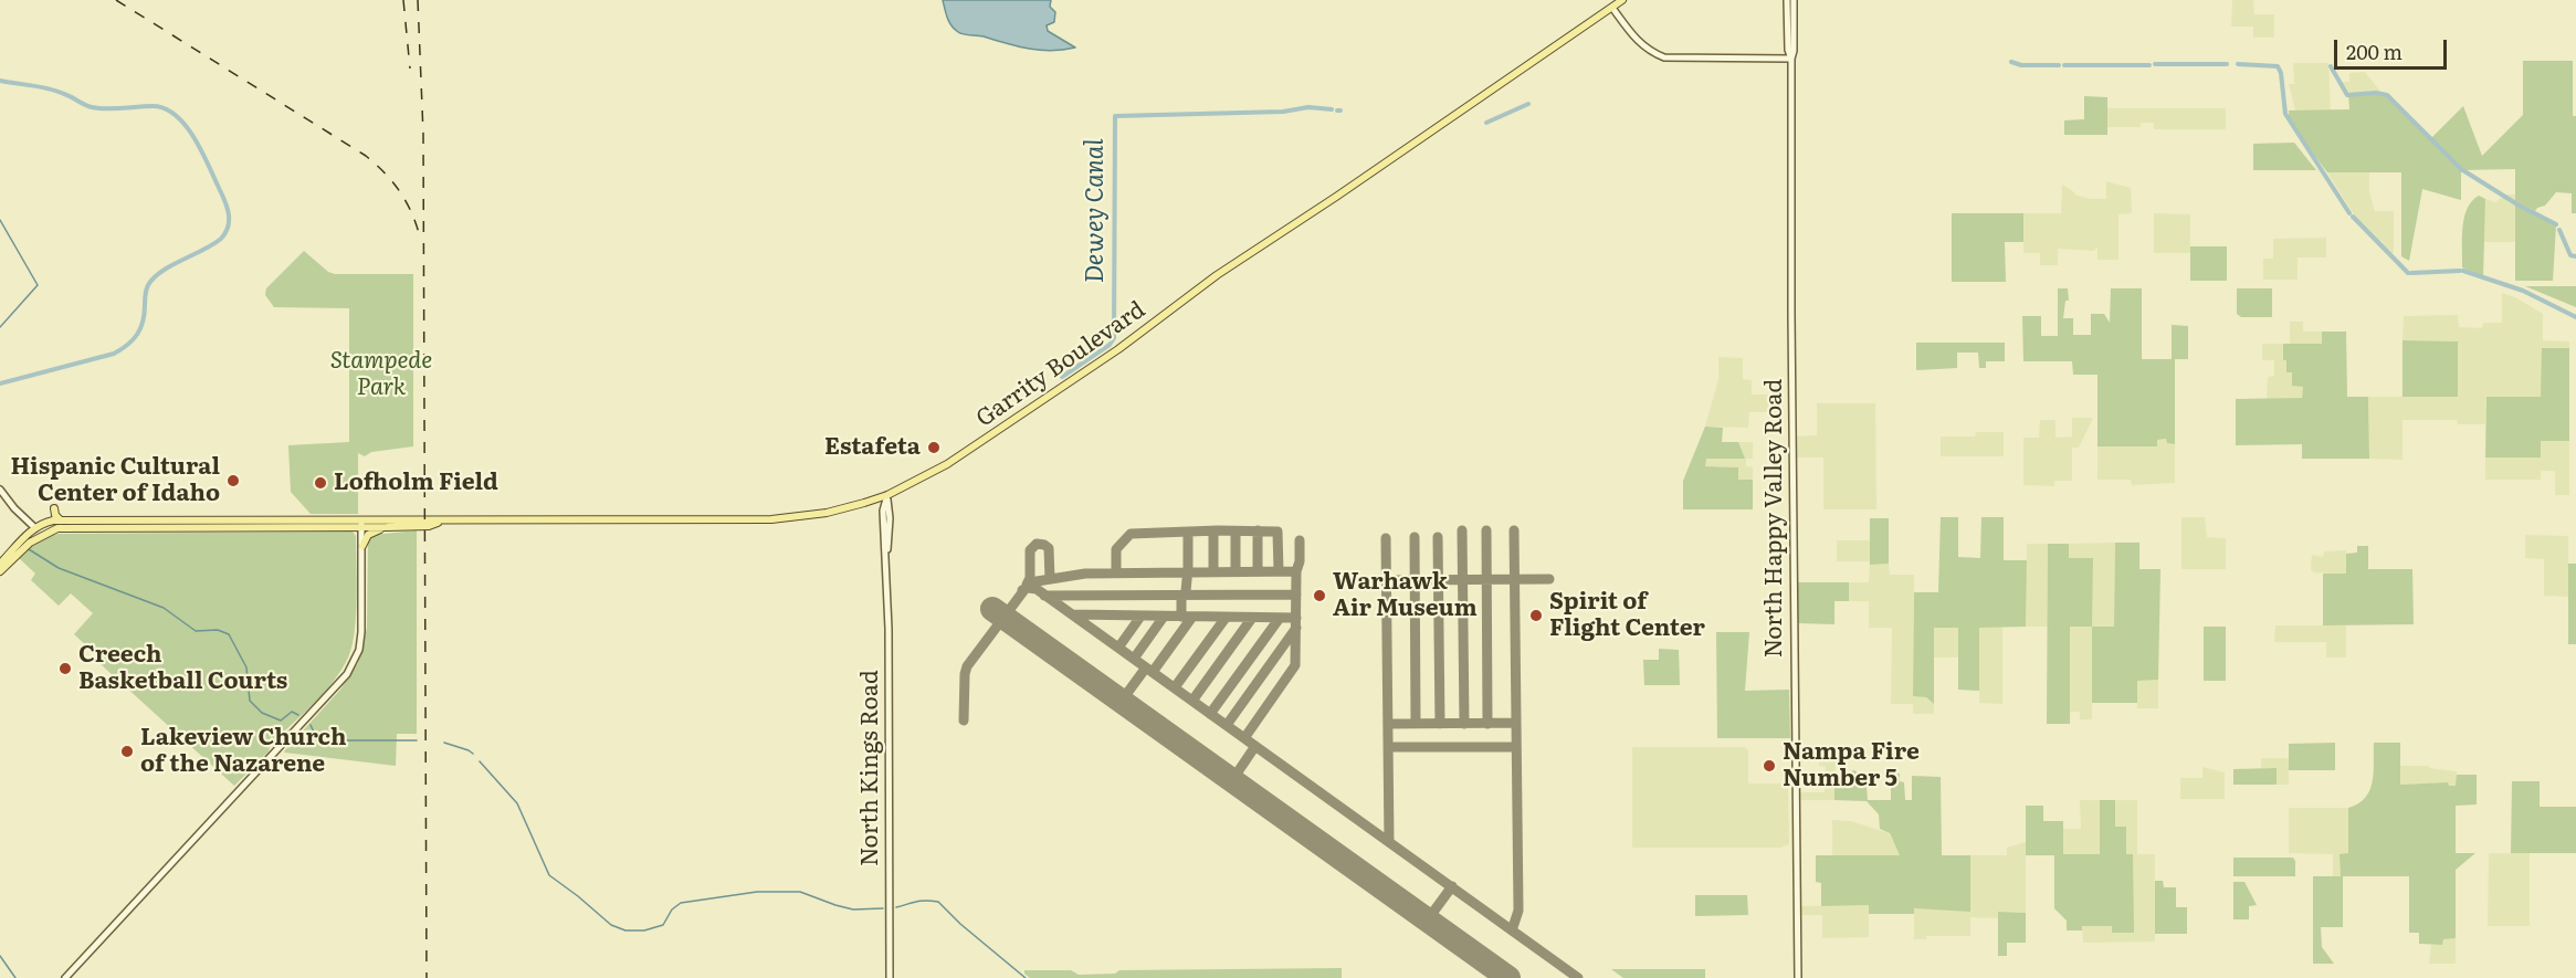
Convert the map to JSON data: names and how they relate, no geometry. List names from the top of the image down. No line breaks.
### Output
{"streets":{"main road":["Garrity Boulevard","North Happy Valley Road","North Kings Road"]},"crossings":[["Garrity Boulevard","North Kings Road"]],"water":["Dewey Canal"],"parks":["Stampede Park"],"places":["Estafeta","Hispanic Cultural Center of Idaho","Lofholm Field","Warhawk Air Museum","Spirit of Flight Center","Creech Basketball Courts","Lakeview Church of the Nazarene","Nampa Fire Number 5"],"scale_bar":"200 m"}
